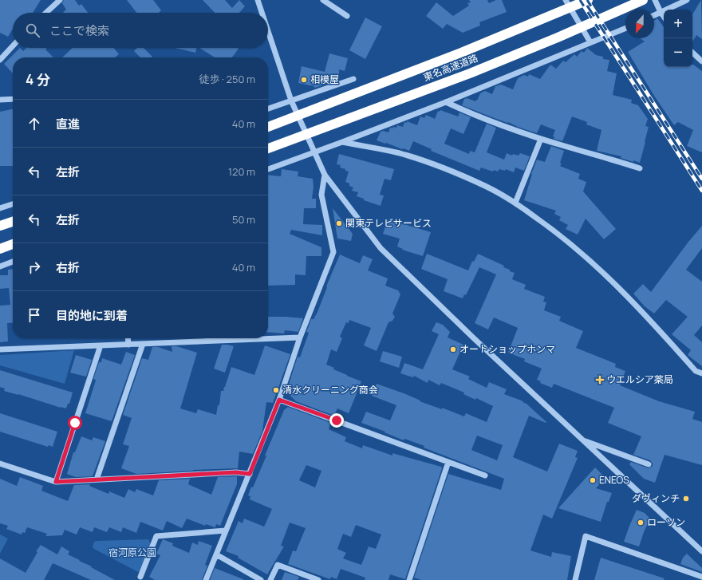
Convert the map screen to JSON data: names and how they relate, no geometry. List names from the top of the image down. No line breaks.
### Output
{"streets":{"highway":["東名高速道路"]},"parks":["宿河原公園"],"places":{"other":["相模屋","関東テレビサービス","オートショップホンマ","清水クリーニング商会","ENEOS","ダヴィンチ","ローソン"],"health":["ウエルシア薬局"]},"north":"bottom","page":{"map_buttons":["+","−"],"search":"ここで検索","heading":["4 分","徒歩 · 250 m"],"list":[["直進","40 m"],["左折","120 m"],["左折","50 m"],["右折","40 m"],"目的地に到着"]}}
